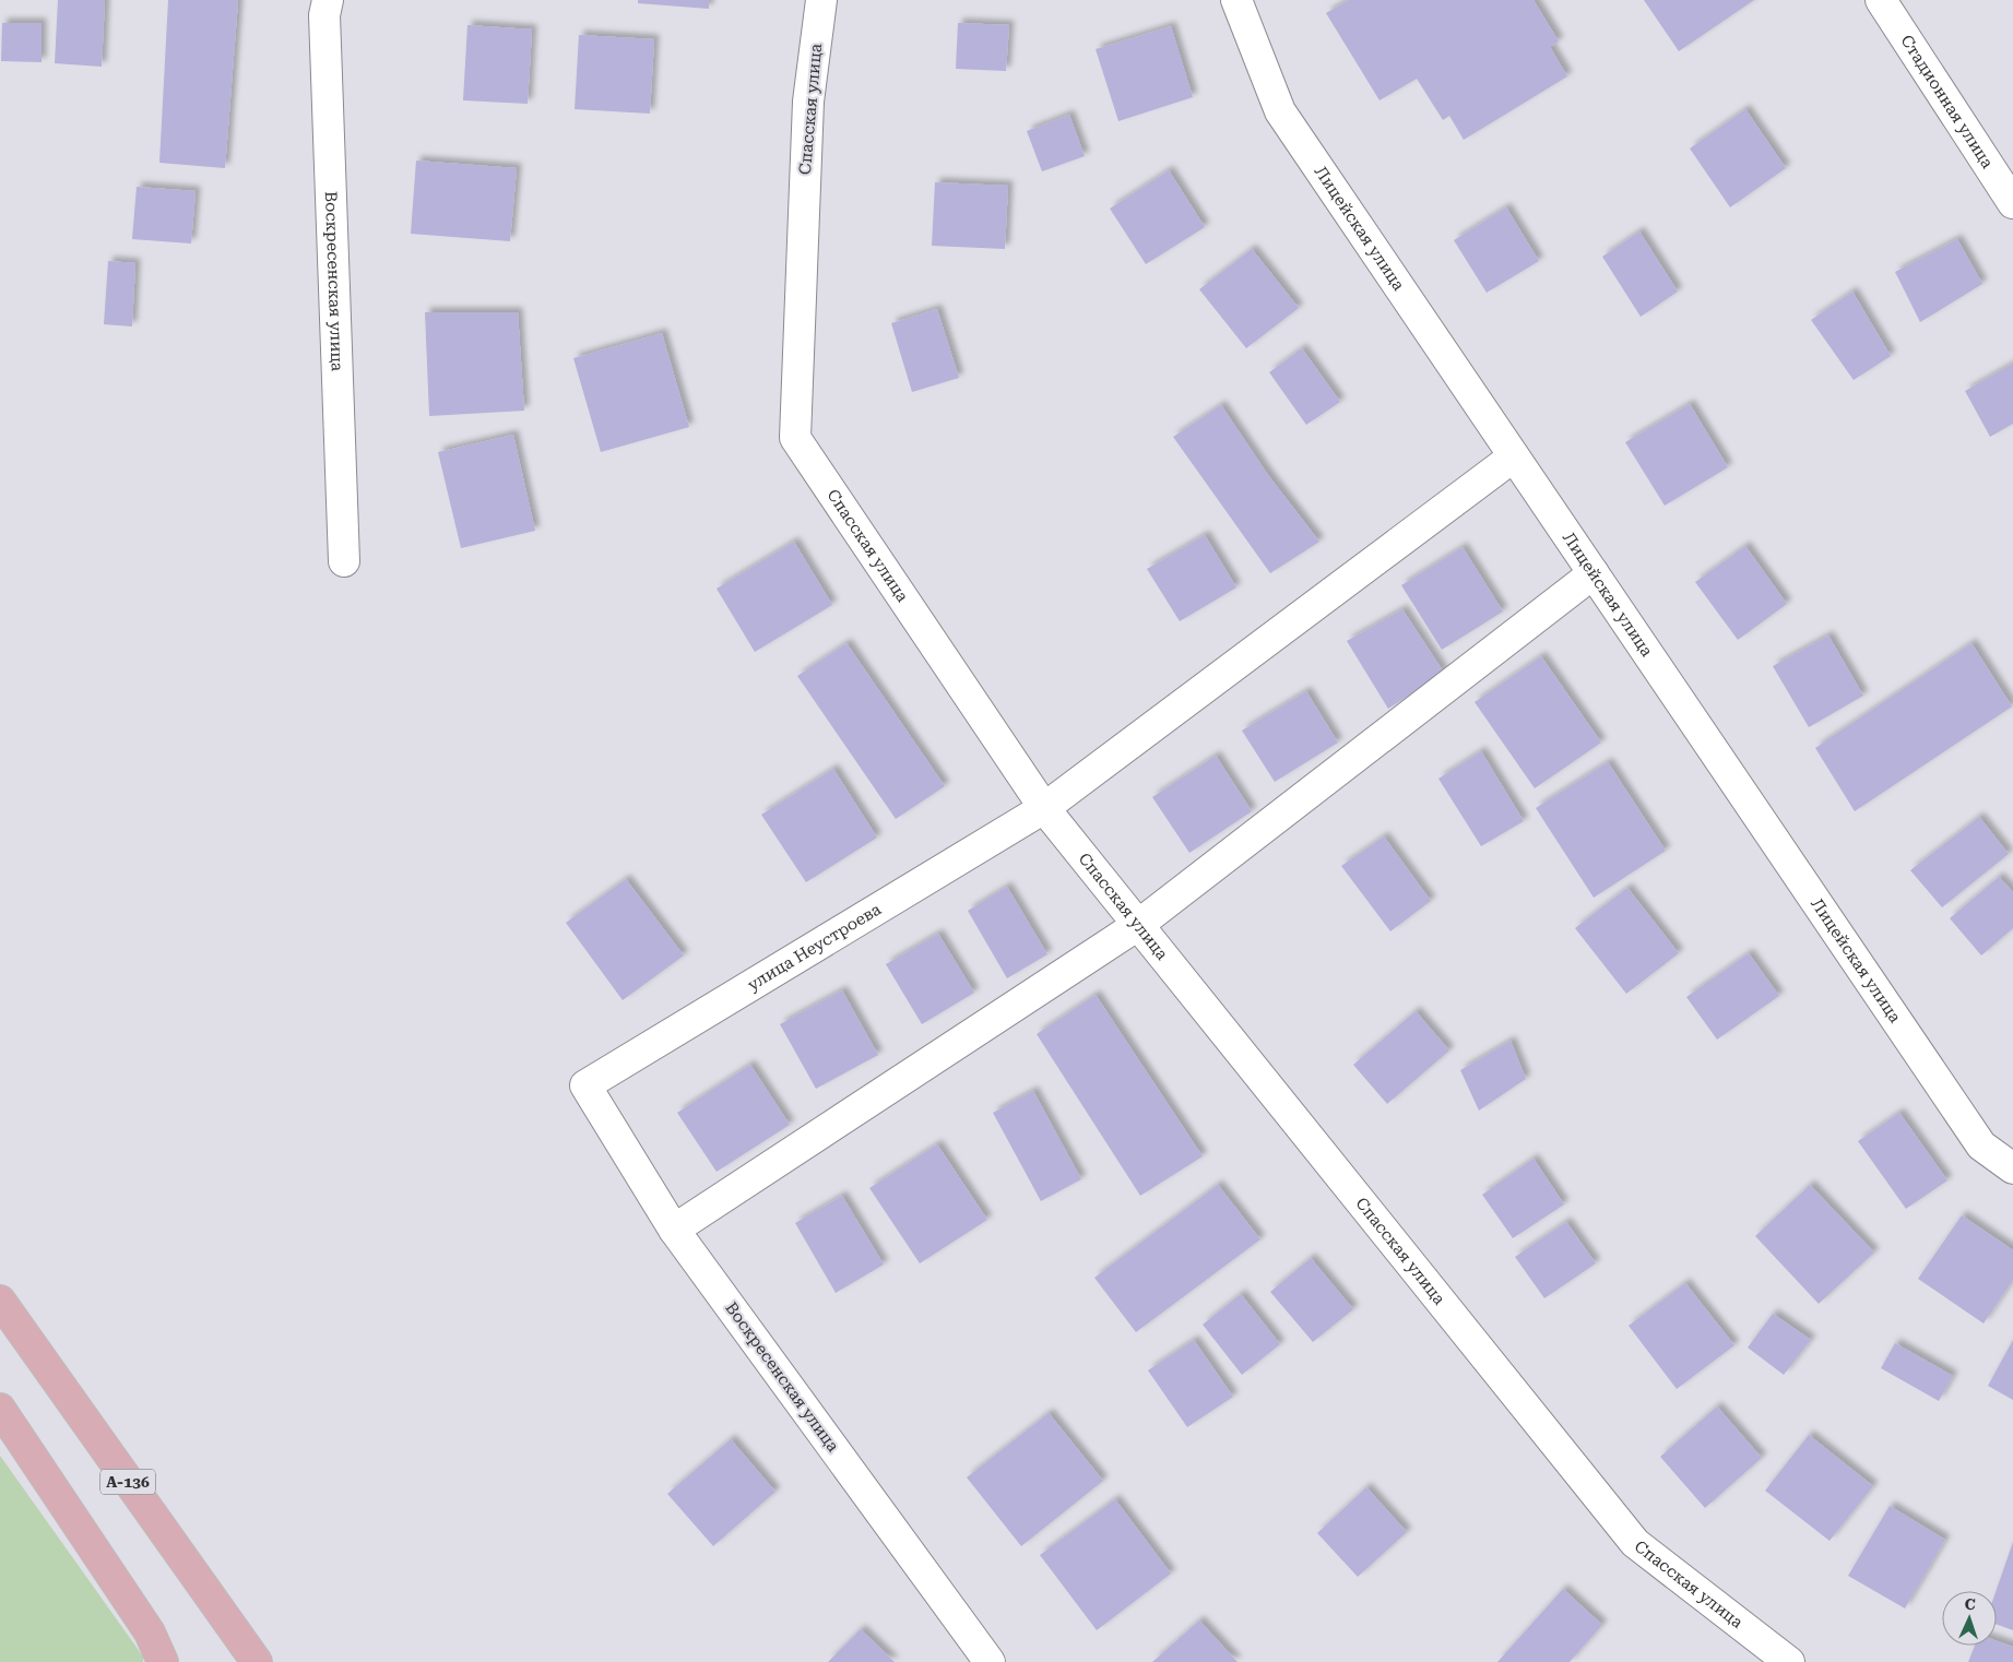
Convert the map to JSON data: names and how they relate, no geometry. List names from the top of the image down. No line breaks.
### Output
{"streets":{"main road":["А-136"],"street":["Стадионная улица","Спасская улица","Лицейская улица","Воскресенская улица","улица Неустроева"]},"crossings":[["Спасская улица","улица Неустроева"],["Лицейская улица","улица Неустроева"],["Воскресенская улица","улица Неустроева"]],"north":"top"}
